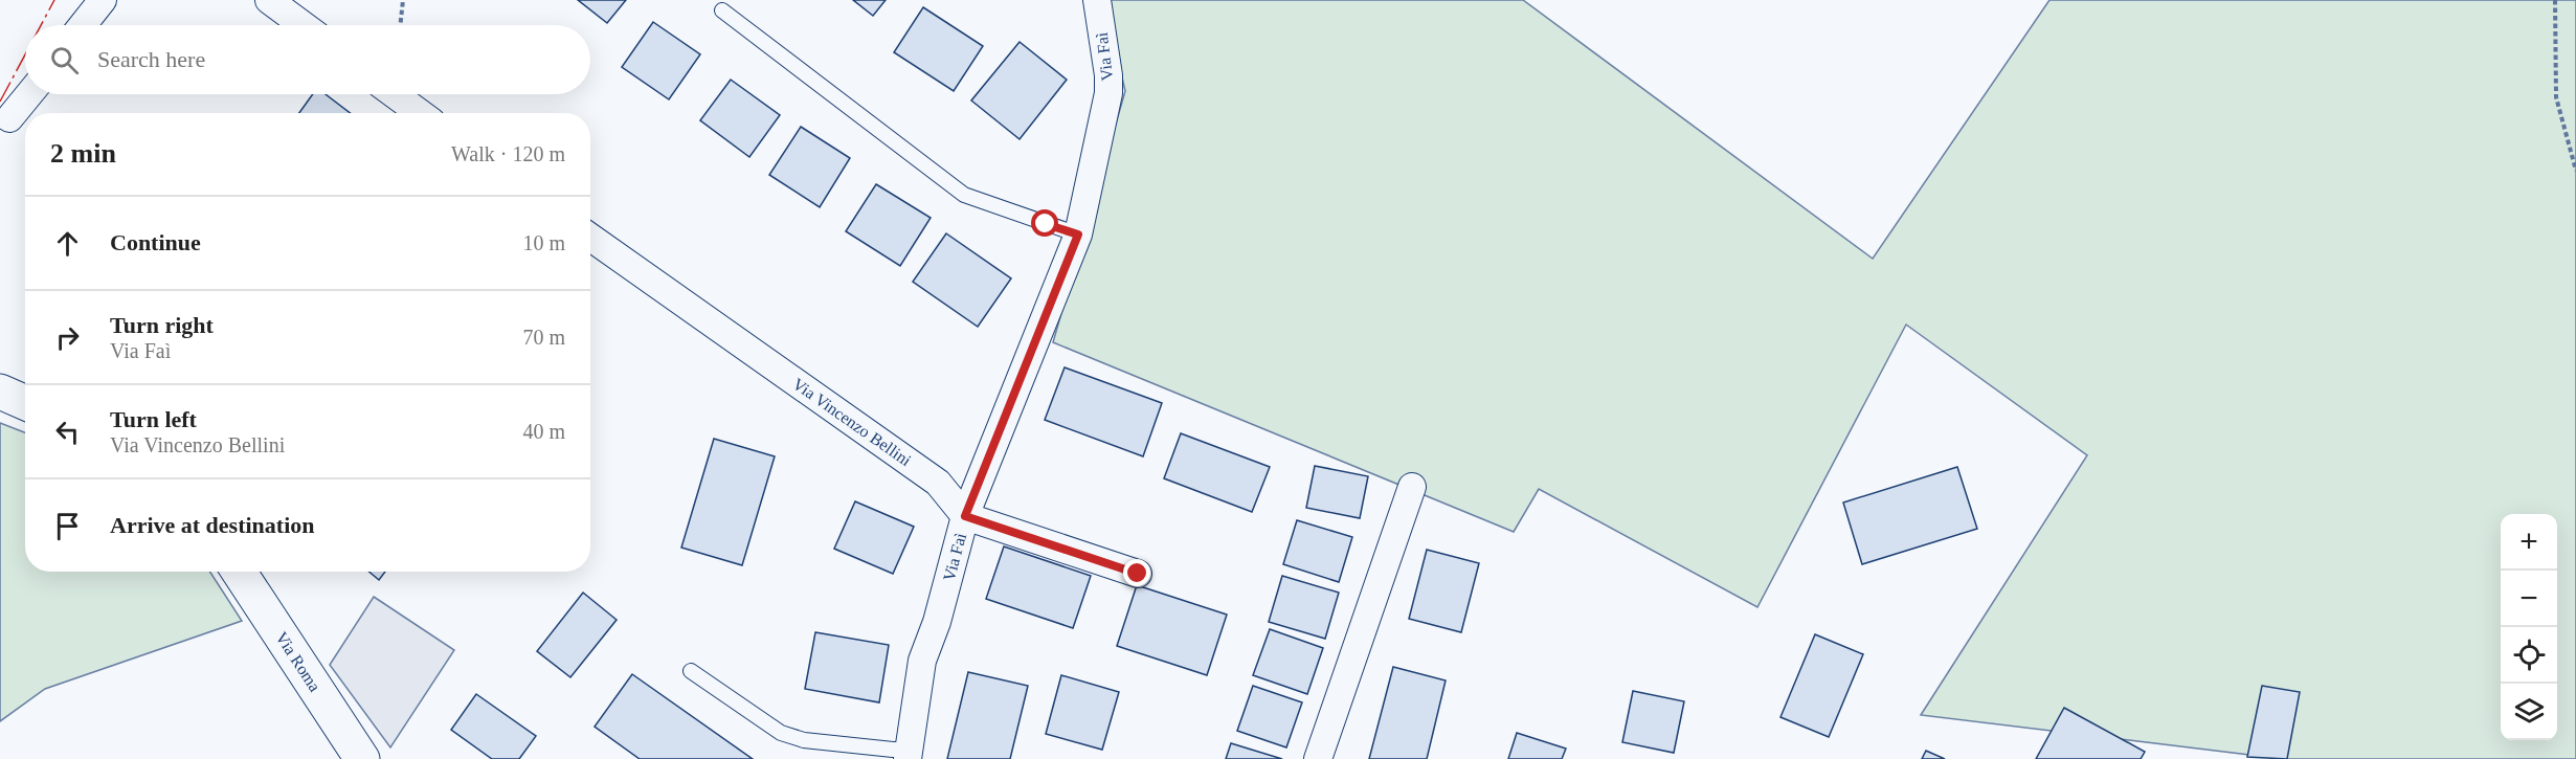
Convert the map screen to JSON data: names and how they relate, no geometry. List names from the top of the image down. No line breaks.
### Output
{"streets":{"street":["Via Faì","Via Vincenzo Bellini","Via Roma"]},"crossings":[["Via Faì","Via Vincenzo Bellini"]],"page":{"search":"Search here","heading":["2 min","Walk · 120 m"],"list":[["Continue","10 m"],["Turn right","Via Faì","70 m"],["Turn left","Via Vincenzo Bellini","40 m"],"Arrive at destination"],"map_buttons":["+","−"]}}
